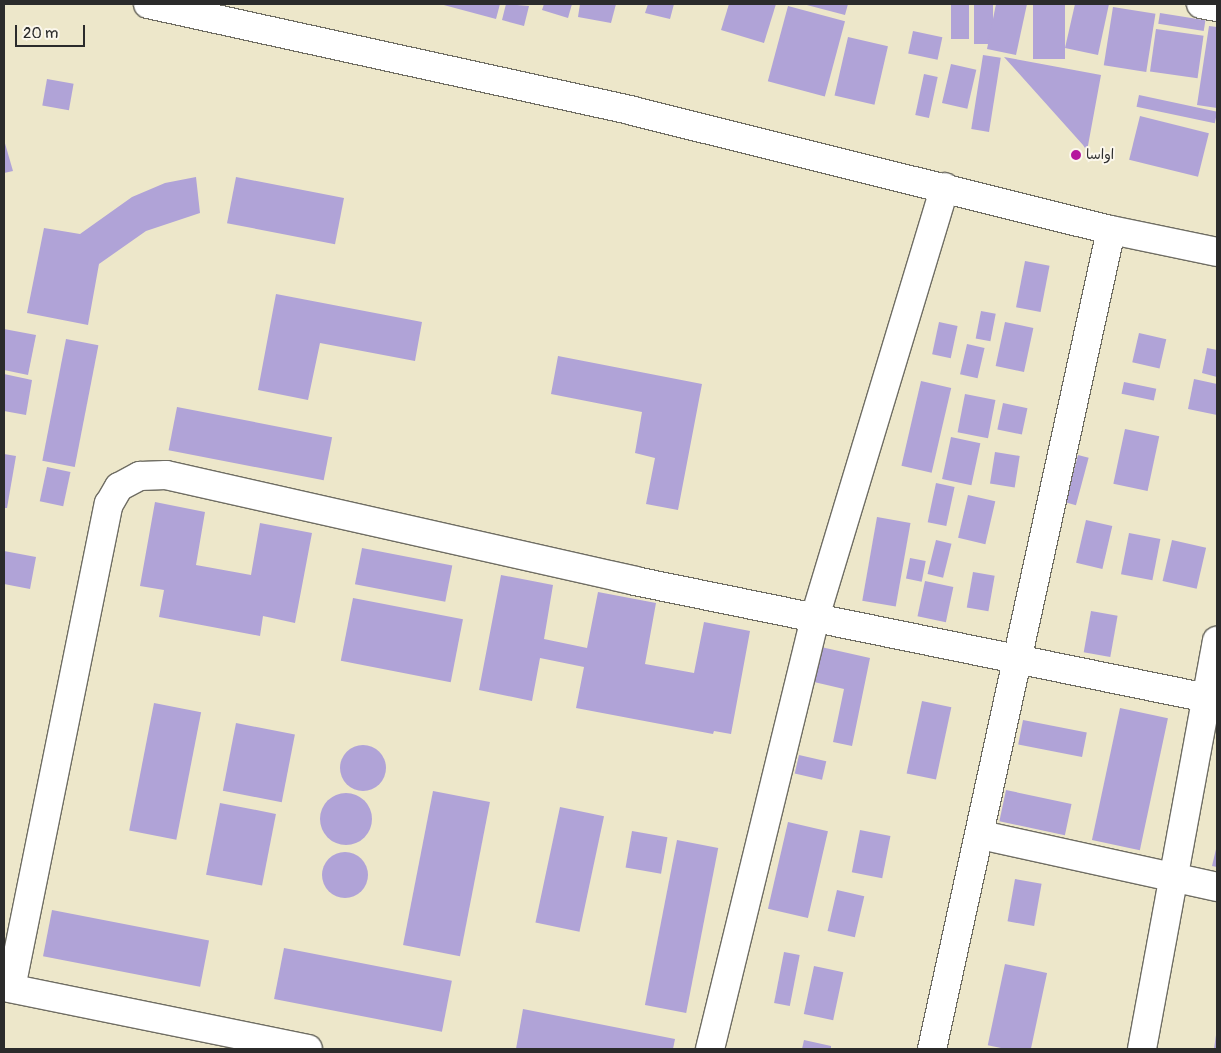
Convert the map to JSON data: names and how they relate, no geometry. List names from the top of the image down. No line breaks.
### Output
{"places":["اواسا"],"scale_bar":"20 m"}
